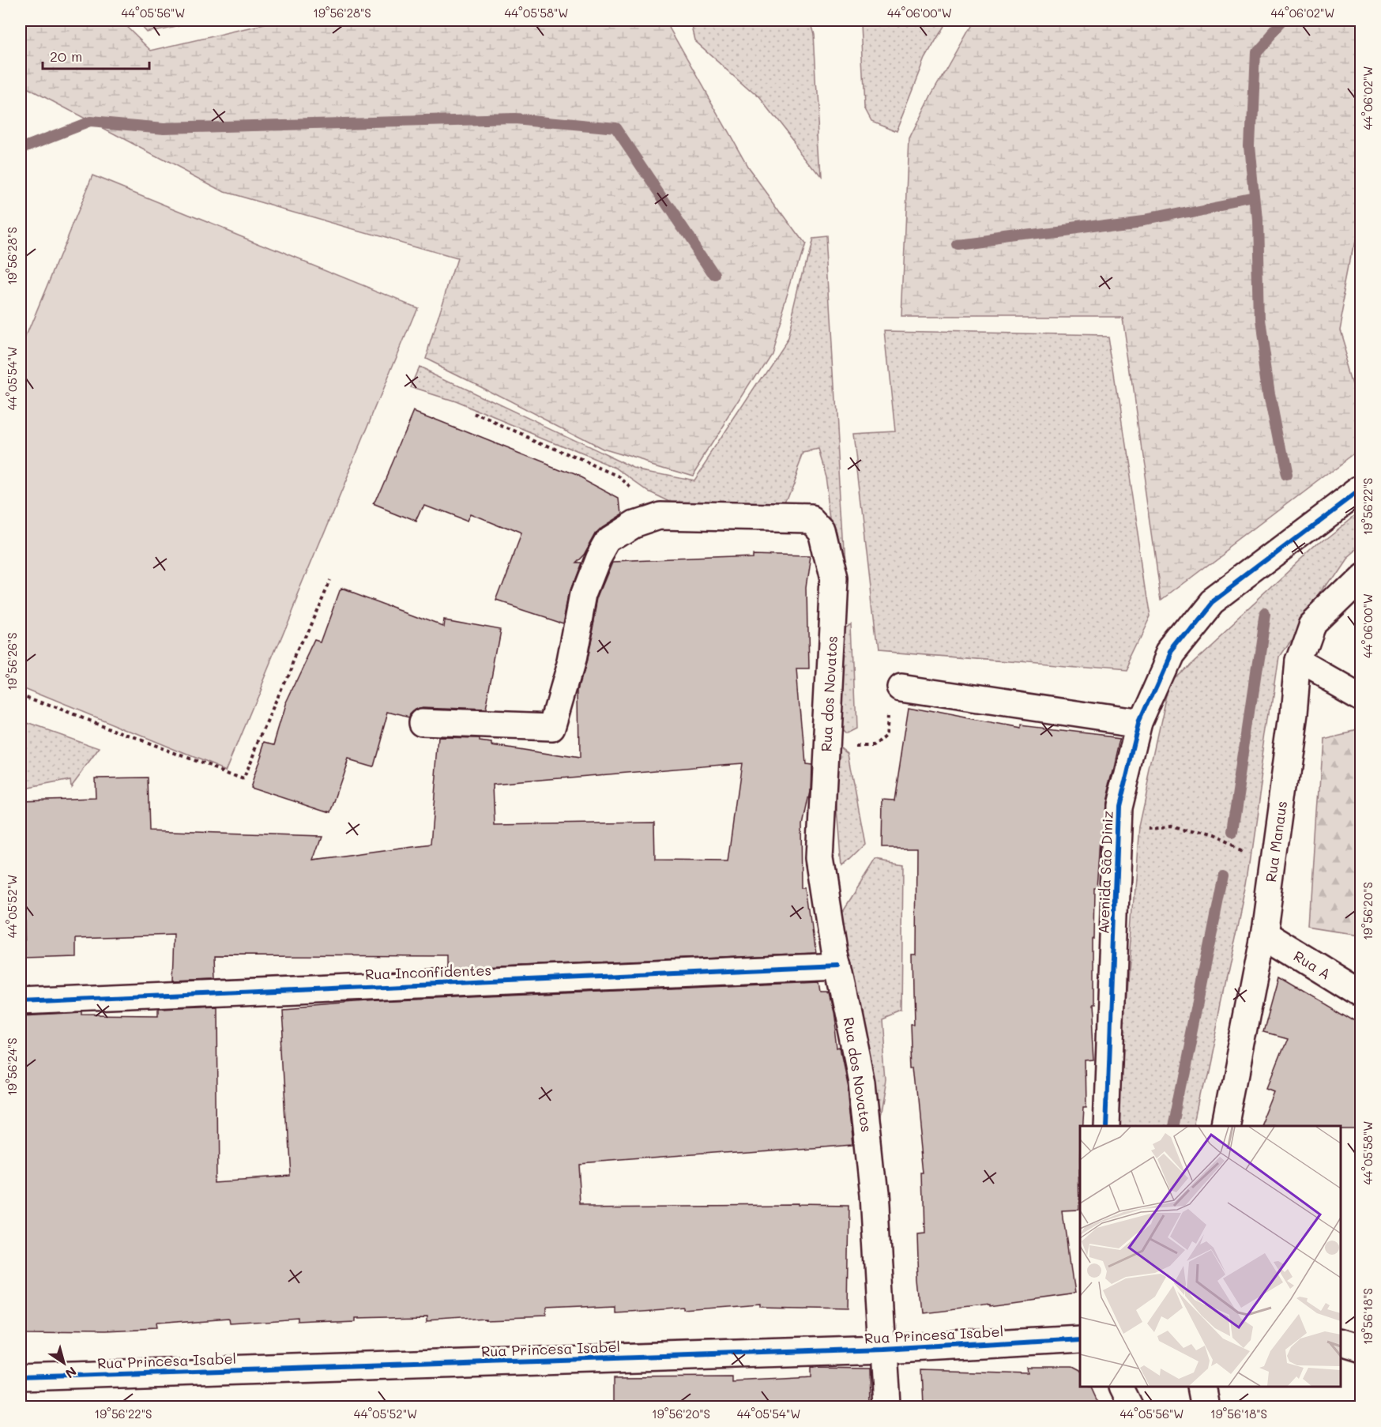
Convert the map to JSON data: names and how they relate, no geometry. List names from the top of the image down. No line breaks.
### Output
{"streets":{"street":["Rua dos Novatos","Rua Manaus","Avenida São Diniz","Rua A","Rua Inconfidentes","Rua Princesa Isabel"]},"crossings":[["Rua dos Novatos","Rua Inconfidentes"],["Rua dos Novatos","Rua Princesa Isabel"],["Rua Manaus","Rua A"]],"scale_bar":"20 m","north":"bottom right","coordinates":["44°05'56\"W","19°56'28\"S","44°05'58\"W","44°06'00\"W","44°06'02\"W","44°05'54\"W","19°56'22\"S","19°56'26\"S","44°05'52\"W","19°56'20\"S","19°56'24\"S","19°56'18\"S"]}
